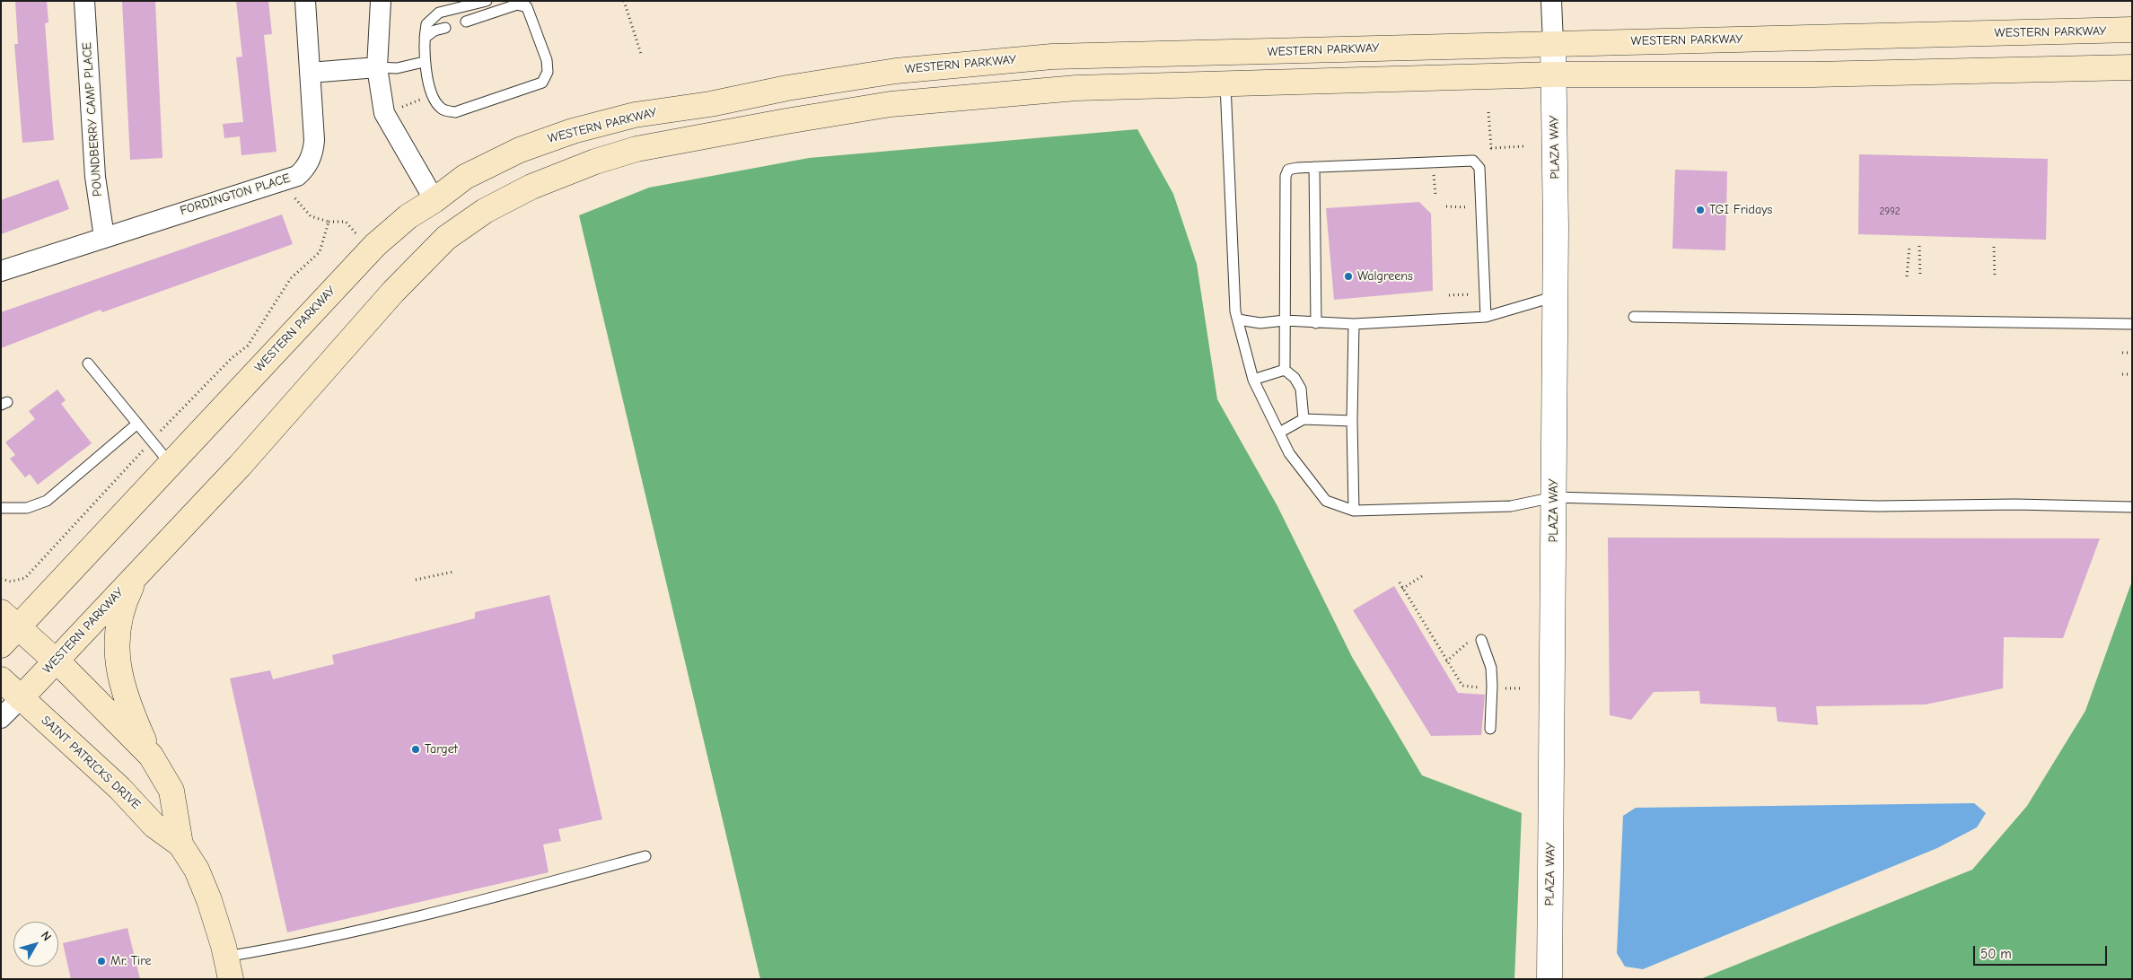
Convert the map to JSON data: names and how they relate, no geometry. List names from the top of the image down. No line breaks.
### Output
{"streets":{"main road":["WESTERN PARKWAY","SAINT PATRICKS DRIVE"],"street":["POUNDBERRY CAMP PLACE","PLAZA WAY","FORDINGTON PLACE"]},"crossings":[["WESTERN PARKWAY","PLAZA WAY"],["WESTERN PARKWAY","SAINT PATRICKS DRIVE"],["POUNDBERRY CAMP PLACE","FORDINGTON PLACE"]],"places":["TGI Fridays","Walgreens","Target","Mr. Tire"],"house_numbers":["2992"],"scale_bar":"50 m","north":"top right"}
